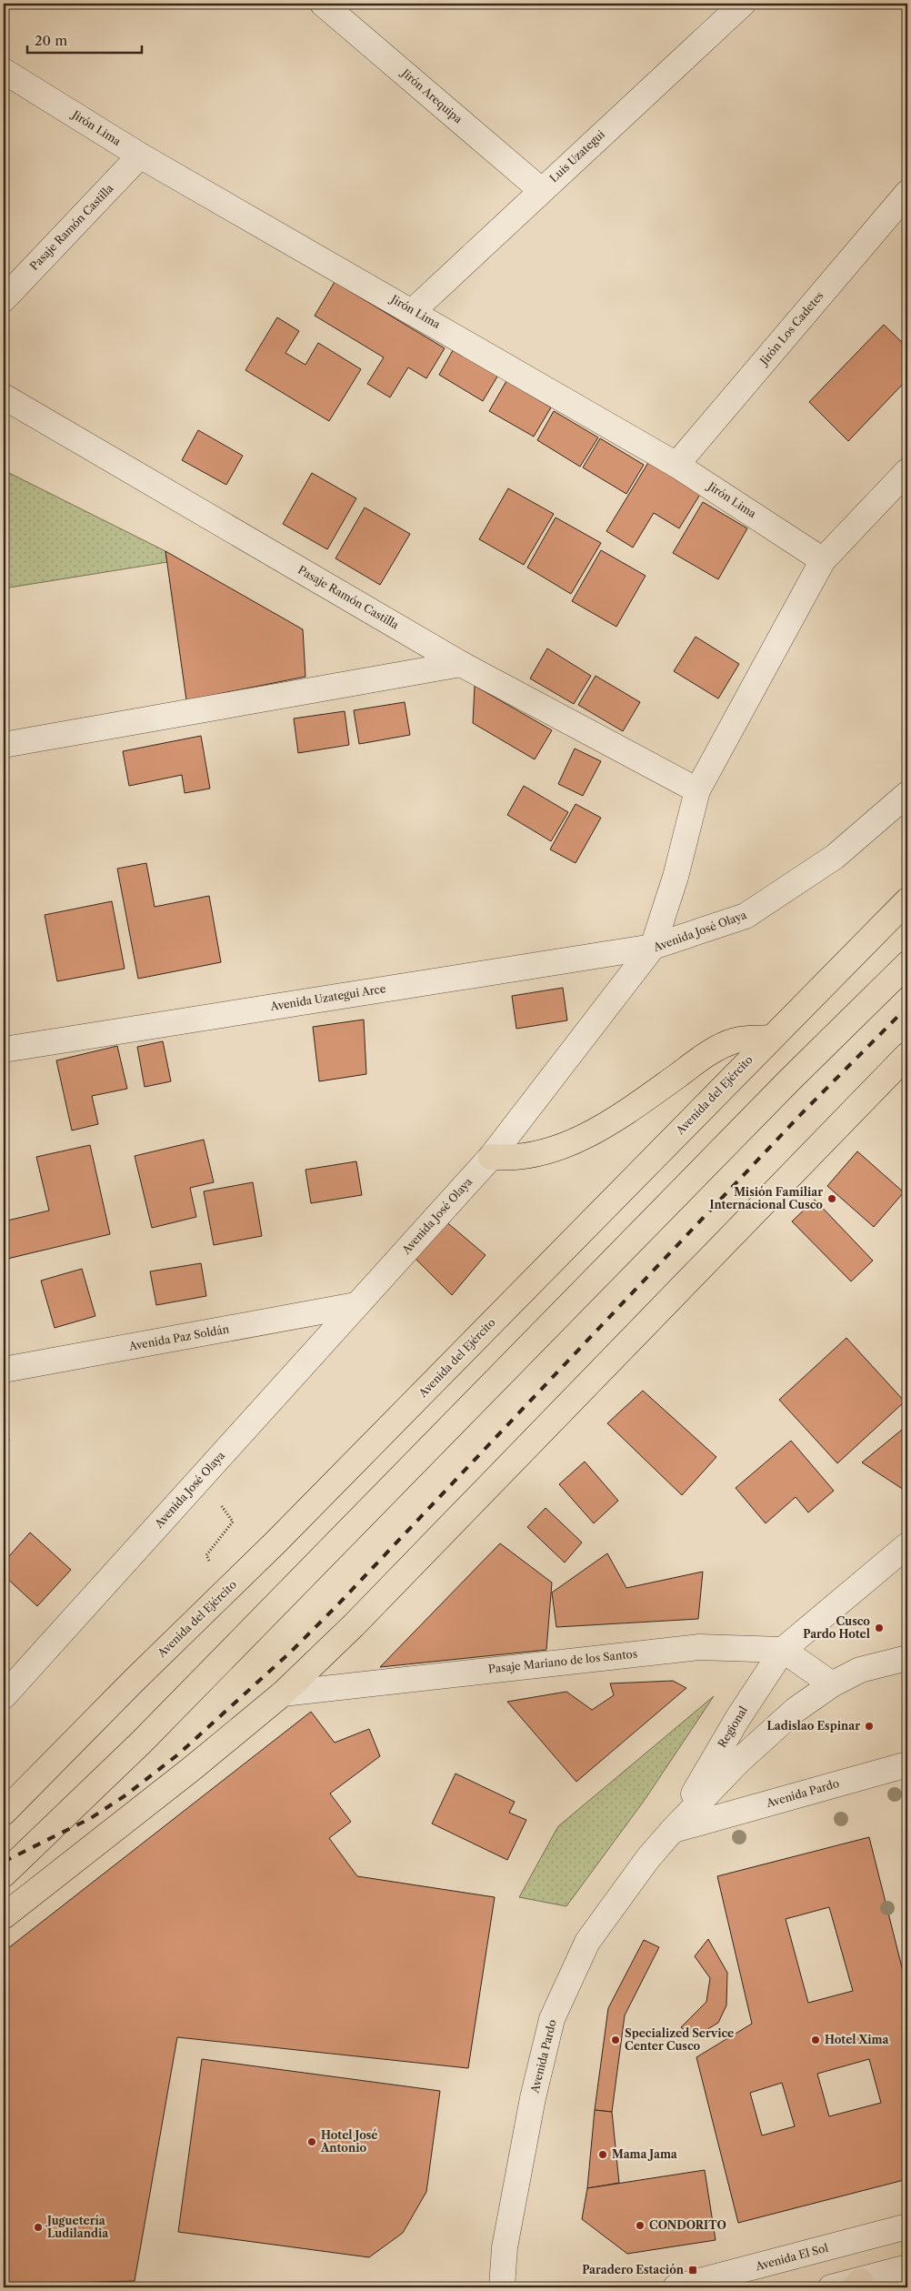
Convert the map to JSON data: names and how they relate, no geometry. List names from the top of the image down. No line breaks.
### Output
{"streets":{"main road":["Avenida del Ejército"],"street":["Jirón Arequipa","Jirón Lima","Luis Uzategui","Pasaje Ramón Castilla","Jirón Los Cadetes","Avenida José Olaya","Avenida Uzategui Arce","Avenida Paz Soldán","Pasaje Mariano de los Santos","Regional","Avenida Pardo","Avenida El Sol"]},"crossings":[["Jirón Arequipa","Luis Uzategui"],["Jirón Lima","Luis Uzategui"],["Jirón Lima","Pasaje Ramón Castilla"],["Jirón Lima","Jirón Los Cadetes"],["Avenida José Olaya","Avenida Uzategui Arce"],["Avenida José Olaya","Avenida Paz Soldán"],["Pasaje Mariano de los Santos","Regional"],["Regional","Avenida Pardo"]],"places":{"other":["Misión Familiar Internacional Cusco","Cusco Pardo Hotel","Ladislao Espinar","Specialized Service Center Cusco","Hotel Xima","Hotel José Antonio","Mama Jama","CONDORITO","Juguetería Ludilandia"],"transit":["Paradero Estación"]},"scale_bar":"20 m"}
